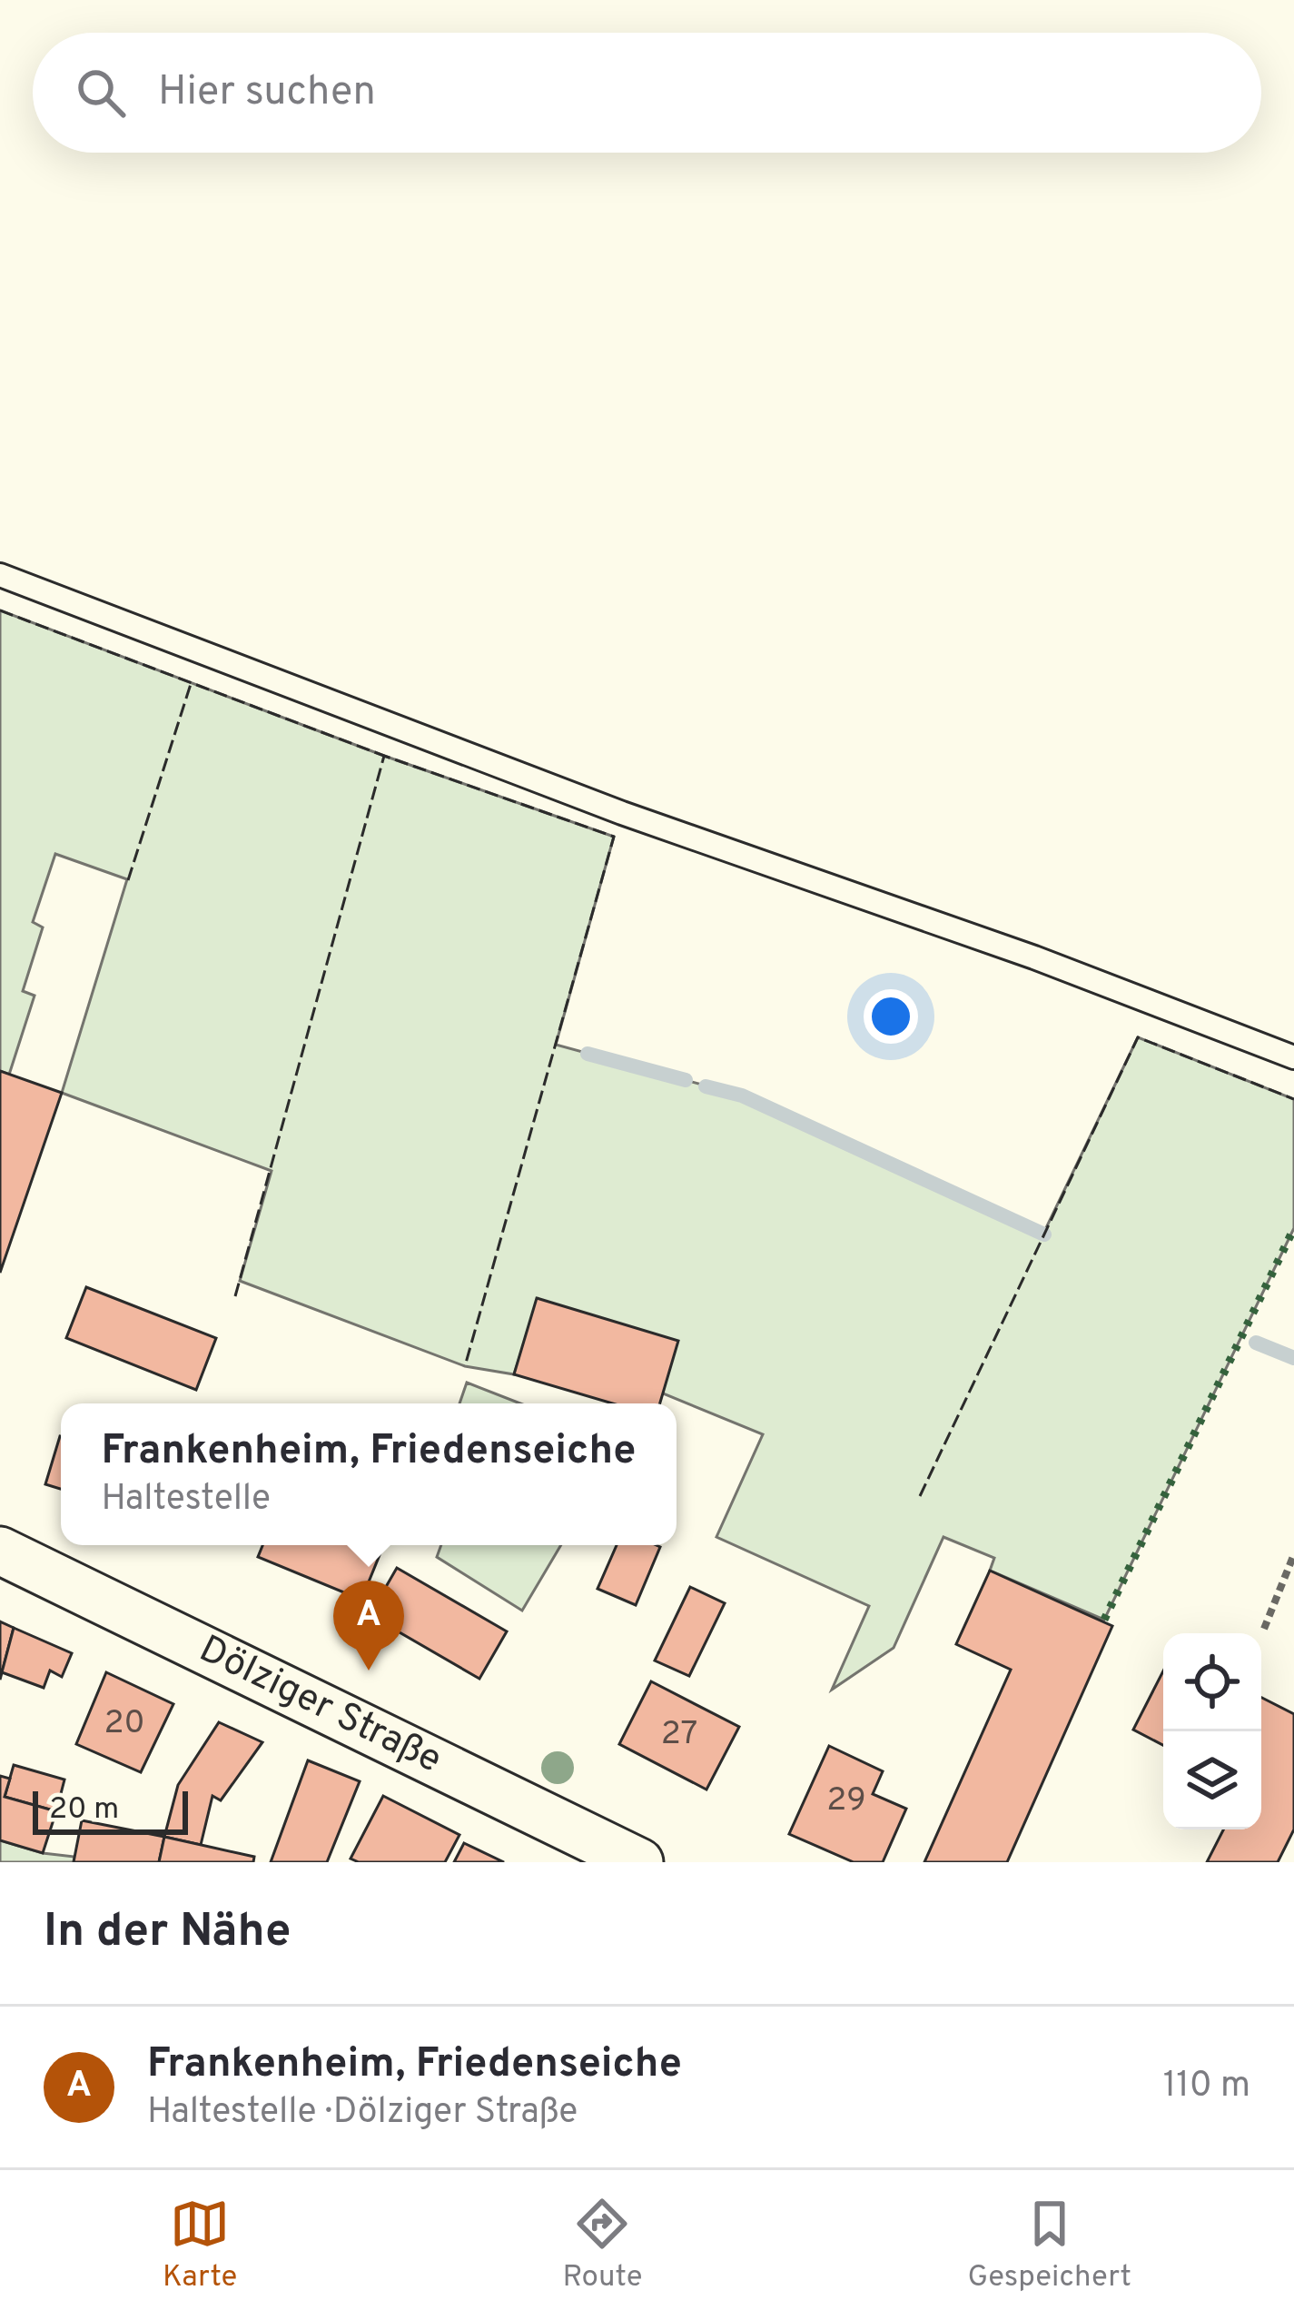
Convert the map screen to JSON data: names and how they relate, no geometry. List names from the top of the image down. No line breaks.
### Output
{"streets":{"street":["Dölziger Straße"]},"house_numbers":["20","27","29"],"scale_bar":"20 m","page":{"search":"Hier suchen","popup":["Frankenheim, Friedenseiche","Haltestelle"],"pins":"A","scale":"20 m","heading":"In der Nähe","list":[{"mark":"A","name":"Frankenheim, Friedenseiche","note":"Haltestelle · Dölziger Straße","value":"110 m"}],"nav":["Karte","Route","Gespeichert"]}}
